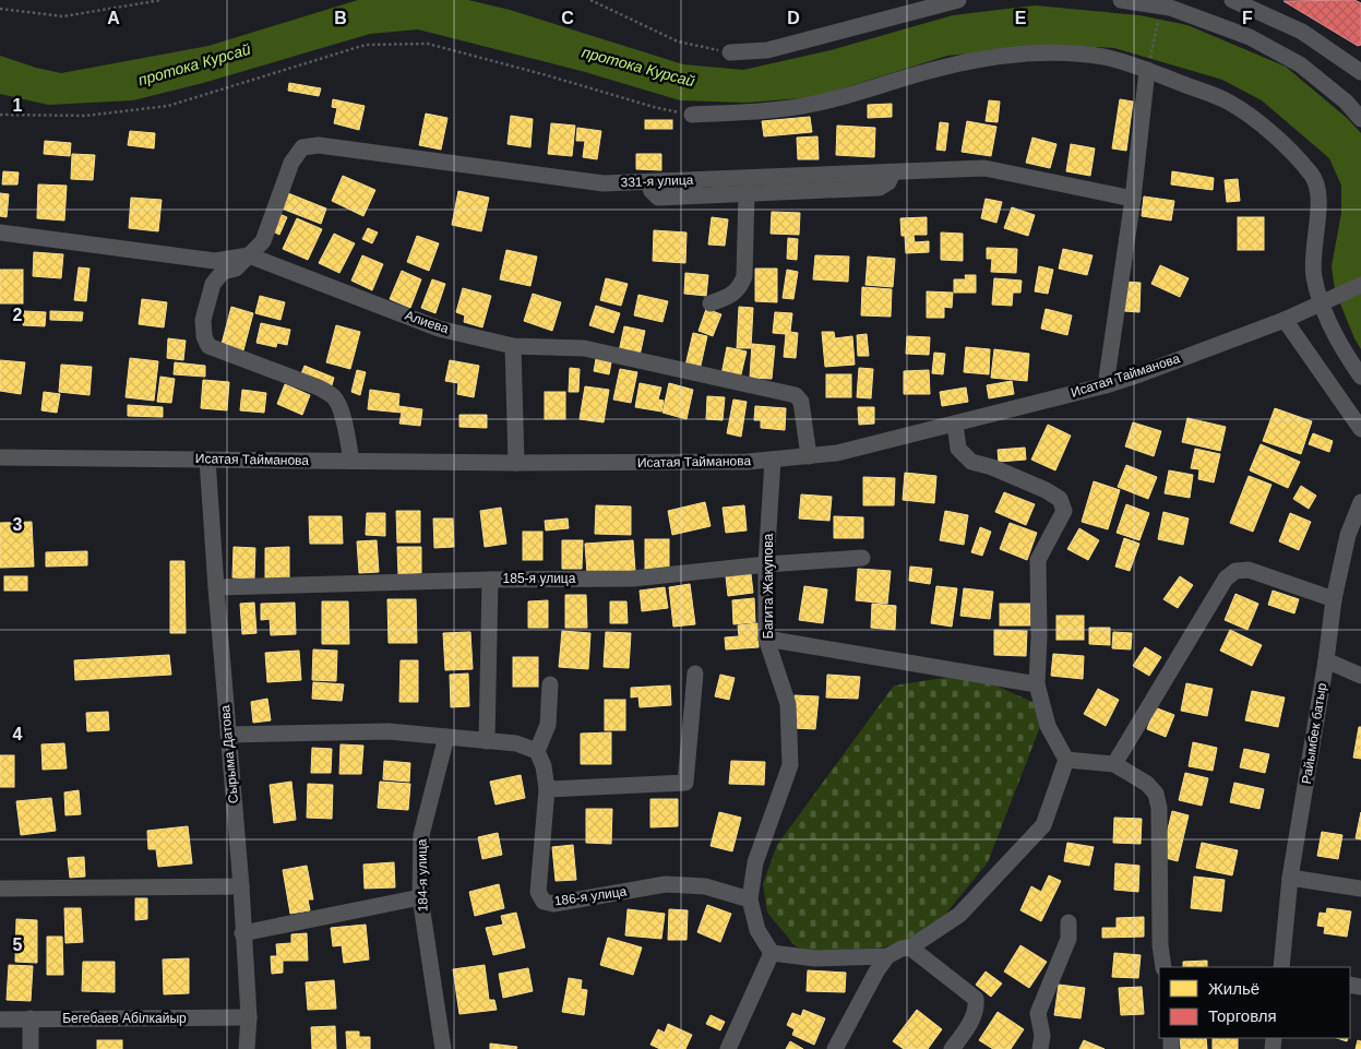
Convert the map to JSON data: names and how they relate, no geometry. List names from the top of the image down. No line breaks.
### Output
{"streets":{"street":["331-я улица","Алиева","Исатая Тайманова","185-я улица","Багита Жакупова","Райымбек батыр","Сырыма Датова","184-я улица","186-я улица","Бегебаев Абілкайыр"]},"crossings":[["331-я улица","Алиева"],["331-я улица","Исатая Тайманова"],["Алиева","Исатая Тайманова"],["Исатая Тайманова","Багита Жакупова"],["Исатая Тайманова","Сырыма Датова"],["185-я улица","Багита Жакупова"],["185-я улица","Сырыма Датова"],["Багита Жакупова","186-я улица"],["Сырыма Датова","Бегебаев Абілкайыр"]],"water":["протока Курсай"],"legend":["Жильё","Торговля"],"grid":{"columns":["A","B","C","D","E","F"],"rows":["1","2","3","4","5"]}}
